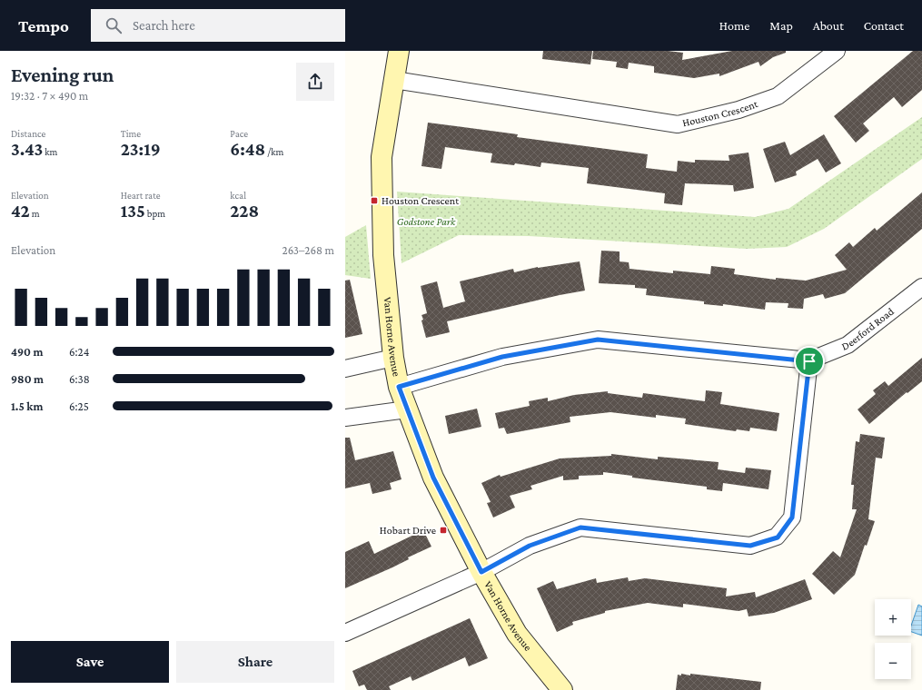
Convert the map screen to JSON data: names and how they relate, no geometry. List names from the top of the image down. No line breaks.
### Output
{"streets":{"street":["Houston Crescent","Deerford Road","Van Horne Avenue"]},"crossings":[["Houston Crescent","Van Horne Avenue"],["Deerford Road","Van Horne Avenue"]],"parks":["Godstone Park"],"places":{"transit":["Houston Crescent","Hobart Drive"]},"page":{"header":"Tempo","search":"Search here","nav":["Home","Map","About","Contact"],"heading":["Evening run","19:32 · 7 × 490 m"],"stats":[["Distance","3.43 km"],["Time","23:19"],["Pace","6:48 /km"],["Elevation","42 m"],["Heart rate","135 bpm"],["kcal","228"]],"chart":["Elevation","263–268 m"],"list":[{"name":"490 m","note":"6:24"},{"name":"980 m","note":"6:38"},{"name":"1.5 km","note":"6:25"}],"map_buttons":["+","−"],"buttons":["Save","Share"]}}
